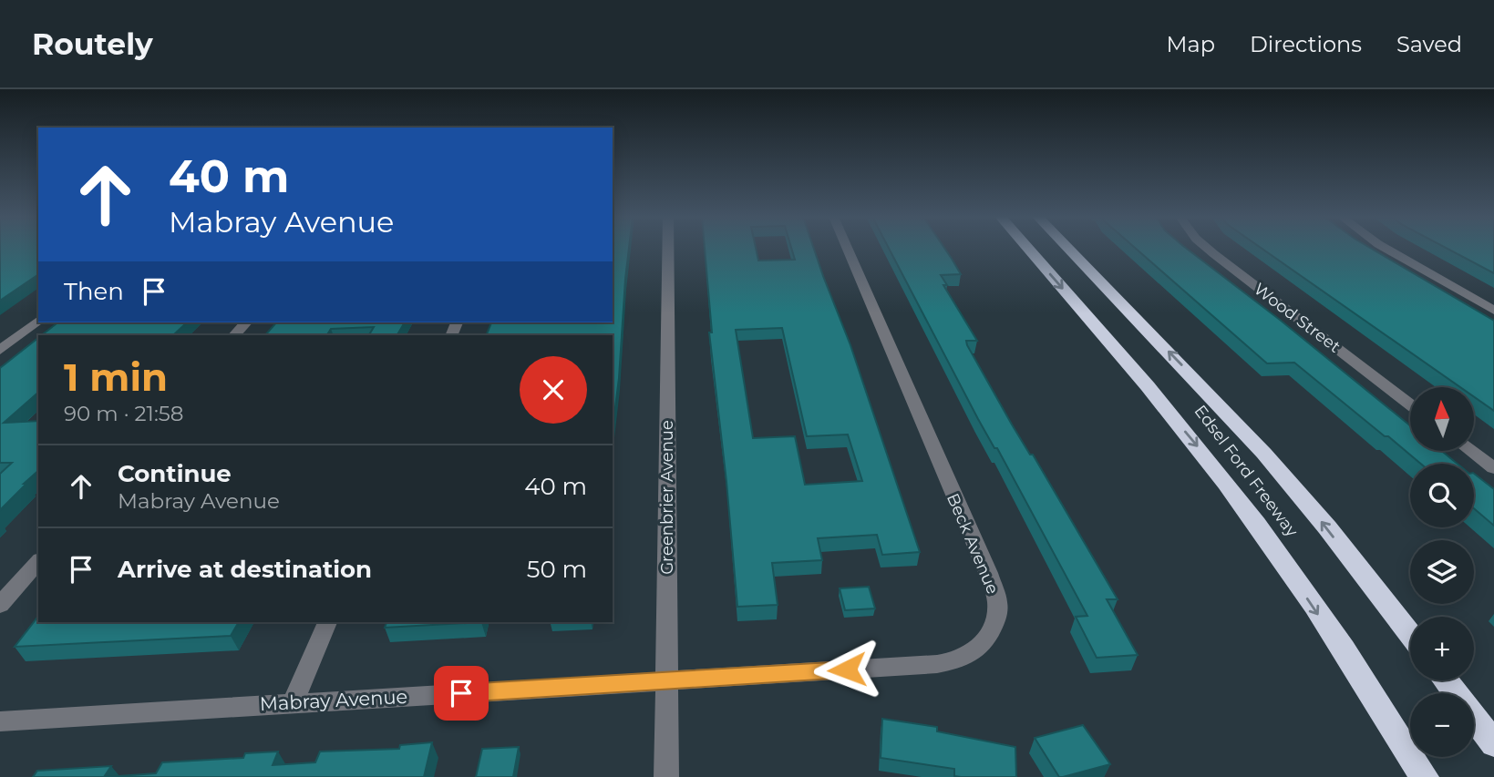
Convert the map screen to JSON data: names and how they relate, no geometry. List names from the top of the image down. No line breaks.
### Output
{"streets":{"highway":["Edsel Ford Freeway"],"street":["Wood Street","Greenbrier Avenue","Beck Avenue","Mabray Avenue"]},"crossings":[["Greenbrier Avenue","Beck Avenue"],["Greenbrier Avenue","Mabray Avenue"],["Beck Avenue","Mabray Avenue"]],"north":"top","page":{"header":"Routely","nav":["Map","Directions","Saved"],"turn":["40 m","Mabray Avenue"],"then":"Then","heading":["1 min","90 m · 21:58"],"map_buttons":["+","−"],"list":[{"name":"Continue","note":"Mabray Avenue","value":"40 m"},{"name":"Arrive at destination","value":"50 m"}]}}
